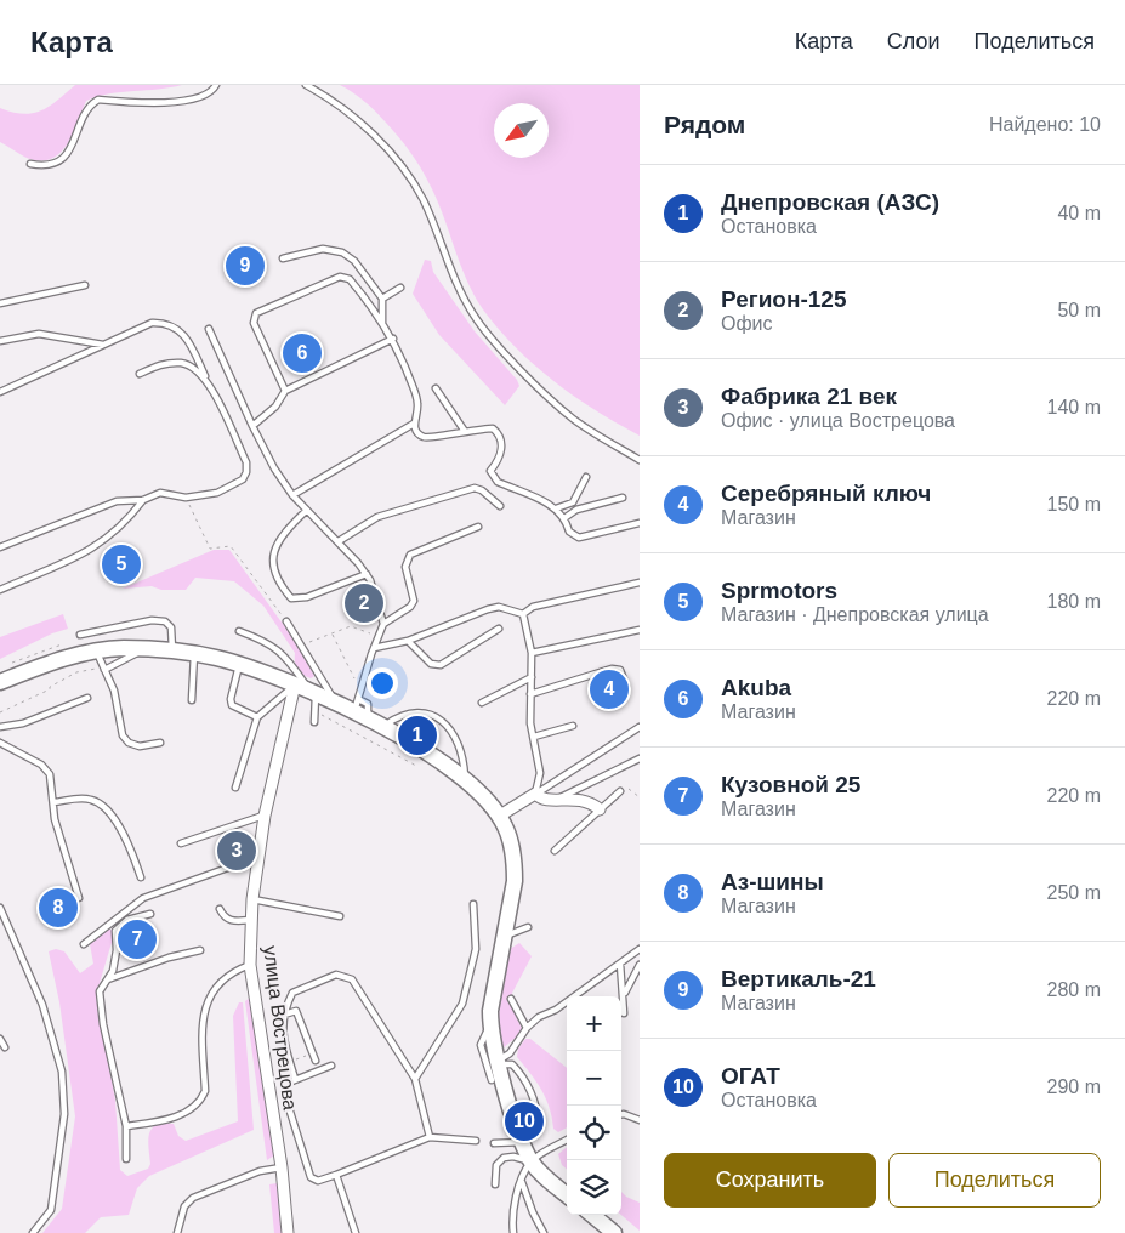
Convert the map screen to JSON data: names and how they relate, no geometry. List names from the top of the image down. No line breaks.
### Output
{"streets":{"street":["улица Вострецова"]},"north":"bottom left","page":{"header":"Карта","nav":["Карта","Слои","Поделиться"],"heading":["Рядом","Найдено: 10"],"list":[{"mark":"1","name":"Днепровская (АЗС)","note":"Остановка","value":"40 m"},{"mark":"2","name":"Регион-125","note":"Офис","value":"50 m"},{"mark":"3","name":"Фабрика 21 век","note":"Офис · улица Вострецова","value":"140 m"},{"mark":"4","name":"Серебряный ключ","note":"Магазин","value":"150 m"},{"mark":"5","name":"Sprmotors","note":"Магазин · Днепровская улица","value":"180 m"},{"mark":"6","name":"Akuba","note":"Магазин","value":"220 m"},{"mark":"7","name":"Кузовной 25","note":"Магазин","value":"220 m"},{"mark":"8","name":"Аз-шины","note":"Магазин","value":"250 m"},{"mark":"9","name":"Вертикаль-21","note":"Магазин","value":"280 m"},{"mark":"10","name":"ОГАТ","note":"Остановка","value":"290 m"}],"pins":["9","6","5","2","4","1","3","8","7","10"],"map_buttons":["+","−"],"buttons":["Сохранить","Поделиться"]}}
